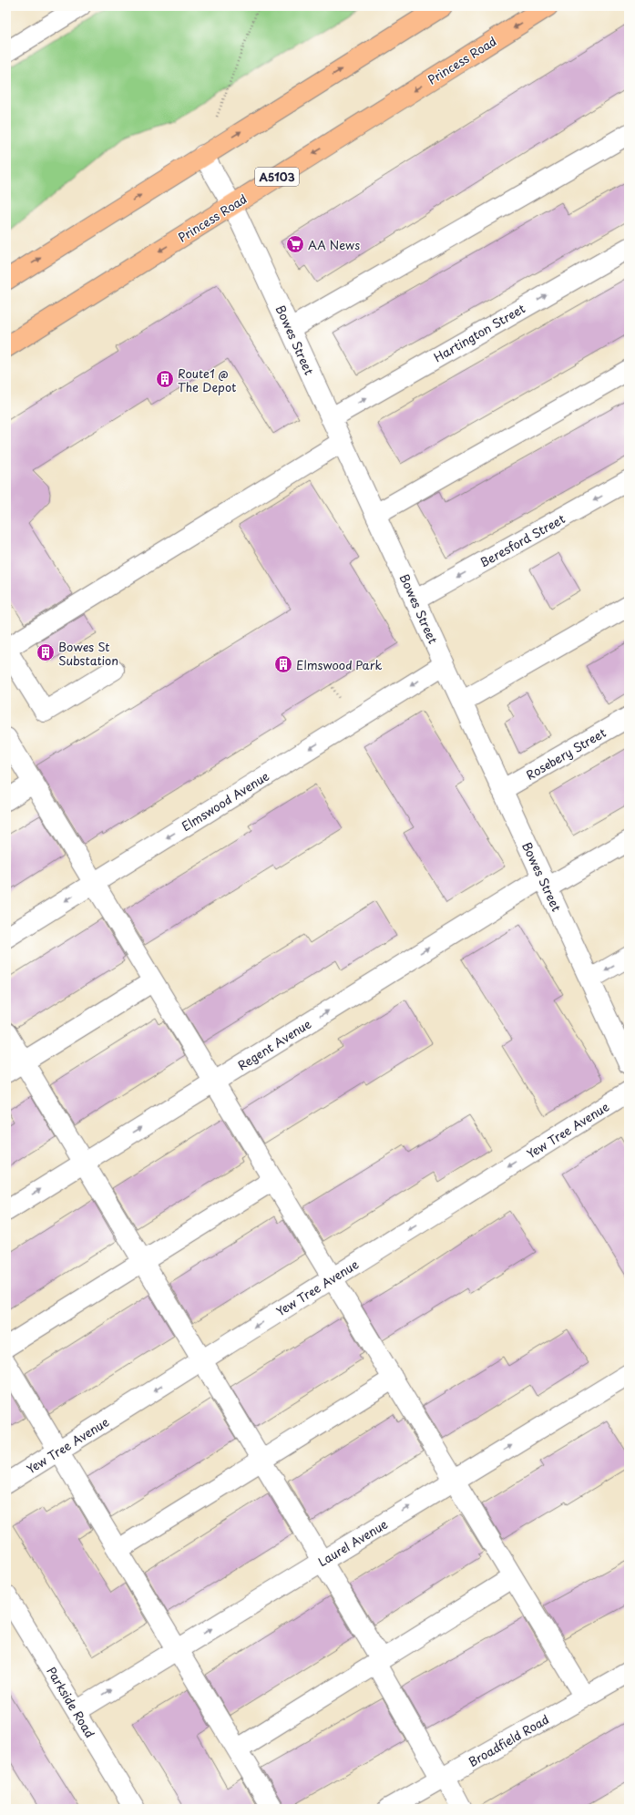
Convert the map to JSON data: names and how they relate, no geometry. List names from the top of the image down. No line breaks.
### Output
{"streets":{"highway":["Princess Road","A5103"],"street":["Hartington Street","Bowes Street","Beresford Street","Rosebery Street","Elmswood Avenue","Regent Avenue","Yew Tree Avenue","Laurel Avenue","Parkside Road","Broadfield Road"]},"crossings":[["Princess Road","Bowes Street"],["Hartington Street","Bowes Street"],["Bowes Street","Beresford Street"],["Bowes Street","Rosebery Street"],["Bowes Street","Elmswood Avenue"],["Bowes Street","Regent Avenue"],["Laurel Avenue","Parkside Road"]],"one_way":["Elmswood Avenue"],"places":{"supermarket":["AA News"],"building":["Route1 @ The Depot","Bowes St Substation","Elmswood Park"]}}
